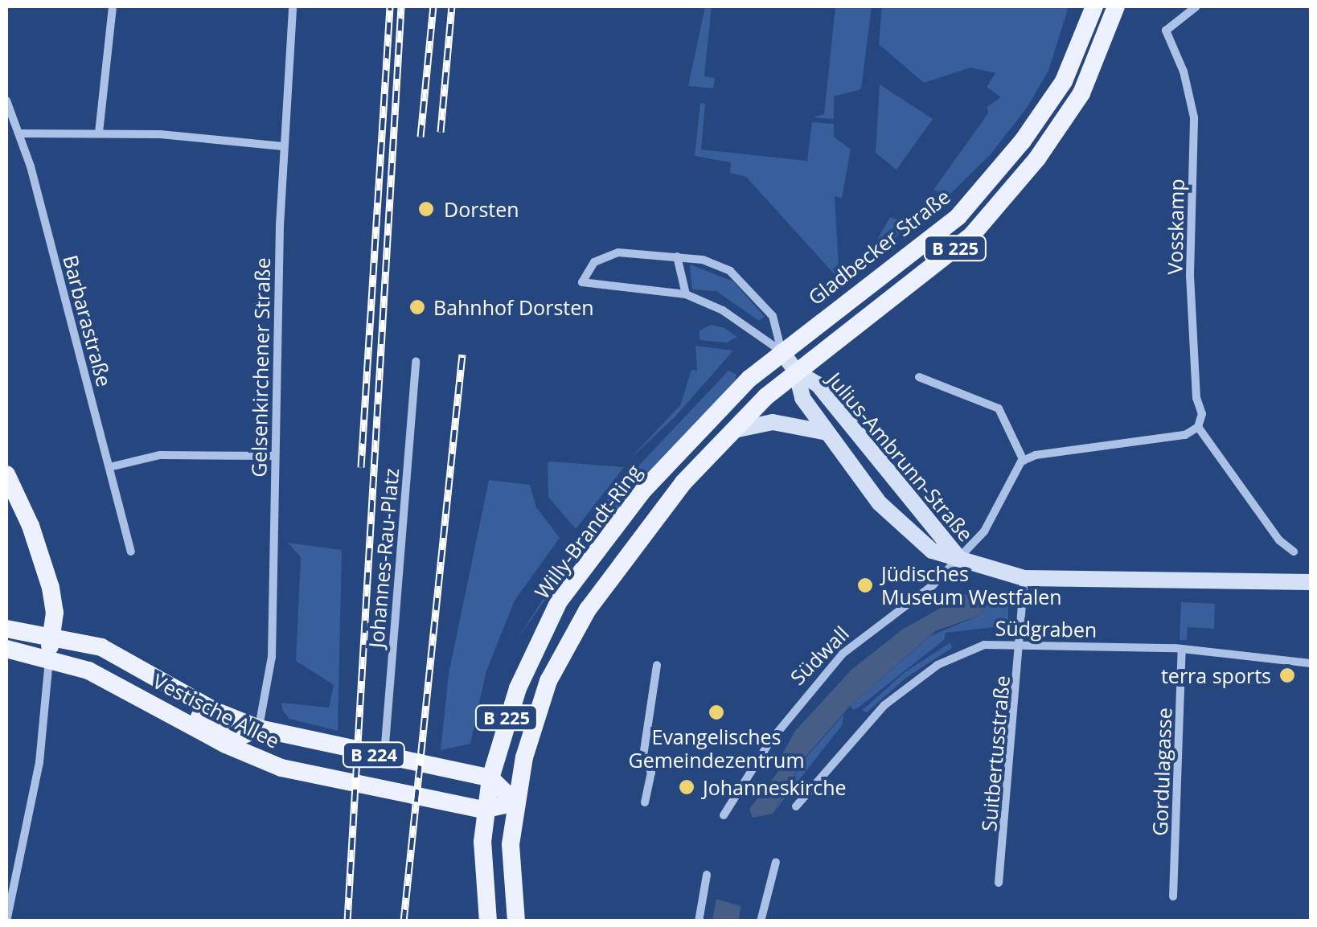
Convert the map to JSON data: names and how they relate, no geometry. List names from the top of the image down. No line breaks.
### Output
{"streets":{"main road":["Gladbecker Straße","B 225","Julius-Ambrunn-Straße","Willy-Brandt-Ring","Vestische Allee","B 224"],"street":["Vosskamp","Barbarastraße","Gelsenkirchener Straße","Johannes-Rau-Platz","Südgraben","Südwall","Suitbertusstraße","Gordulagasse"]},"crossings":[["Gladbecker Straße","Willy-Brandt-Ring"],["B 225","Julius-Ambrunn-Straße"],["B 225","Vestische Allee"],["Gelsenkirchener Straße","Vestische Allee"],["Julius-Ambrunn-Straße","Südwall"],["Willy-Brandt-Ring","Vestische Allee"],["Johannes-Rau-Platz","Vestische Allee"],["Südgraben","Suitbertusstraße"],["Südgraben","Gordulagasse"]],"places":["Dorsten","Bahnhof Dorsten","Jüdisches Museum Westfalen","terra sports","Evangelisches Gemeindezentrum","Johanneskirche"]}
